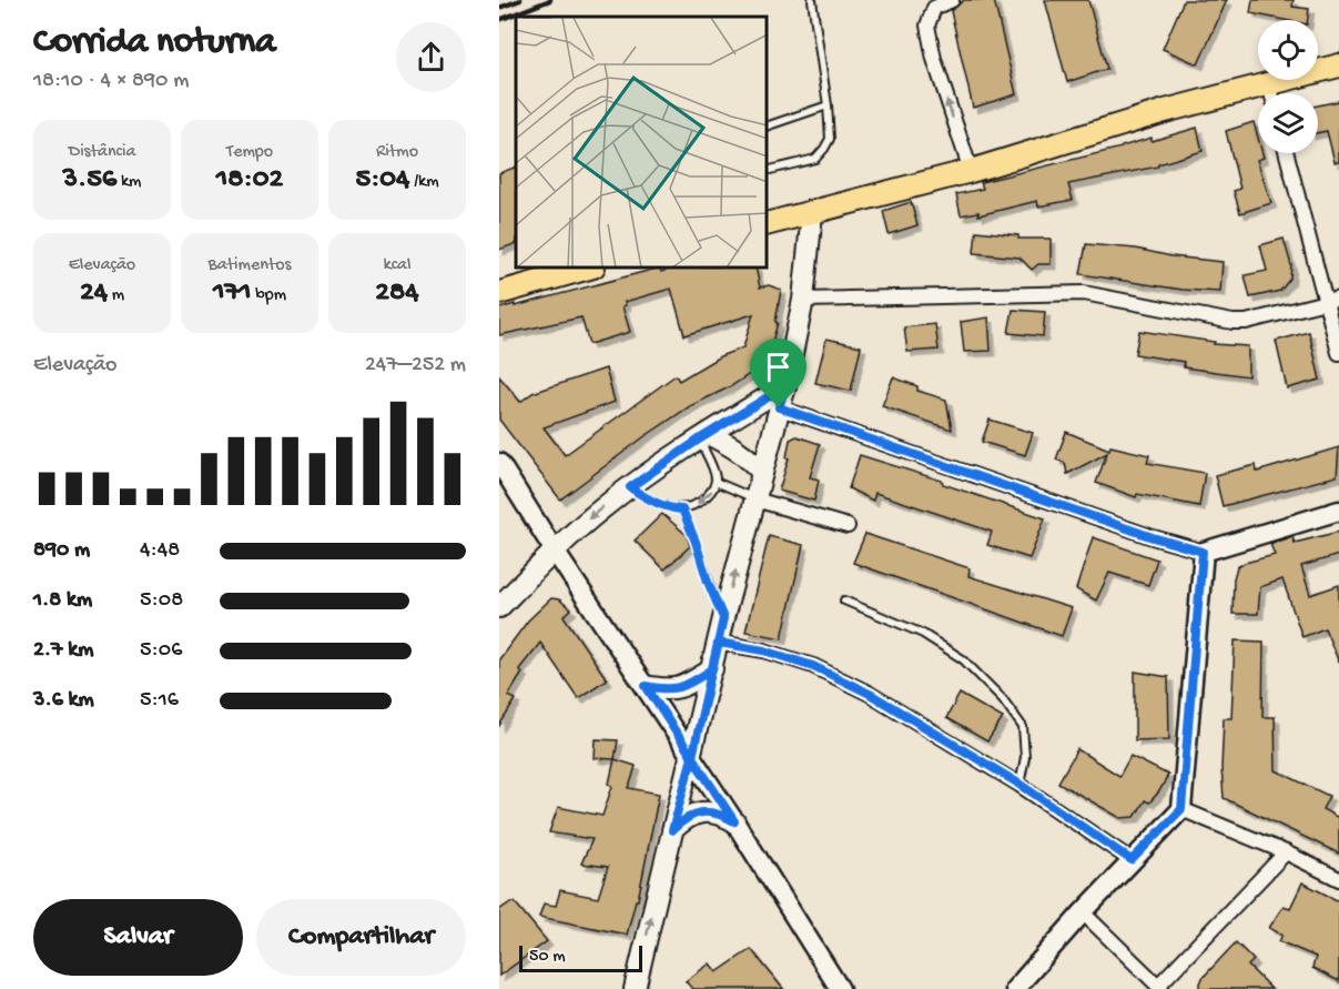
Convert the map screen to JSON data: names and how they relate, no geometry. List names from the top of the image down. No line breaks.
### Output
{"scale_bar":"50 m","page":{"heading":["Corrida noturna","18:10 · 4 × 890 m"],"stats":[["Distância","3.56 km"],["Tempo","18:02"],["Ritmo","5:04 /km"],["Elevação","24 m"],["Batimentos","171 bpm"],["kcal","284"]],"chart":["Elevação","247–252 m"],"list":[{"name":"890 m","note":"4:48"},{"name":"1.8 km","note":"5:08"},{"name":"2.7 km","note":"5:06"},{"name":"3.6 km","note":"5:16"}],"buttons":["Salvar","Compartilhar"],"scale":"50 m"}}
